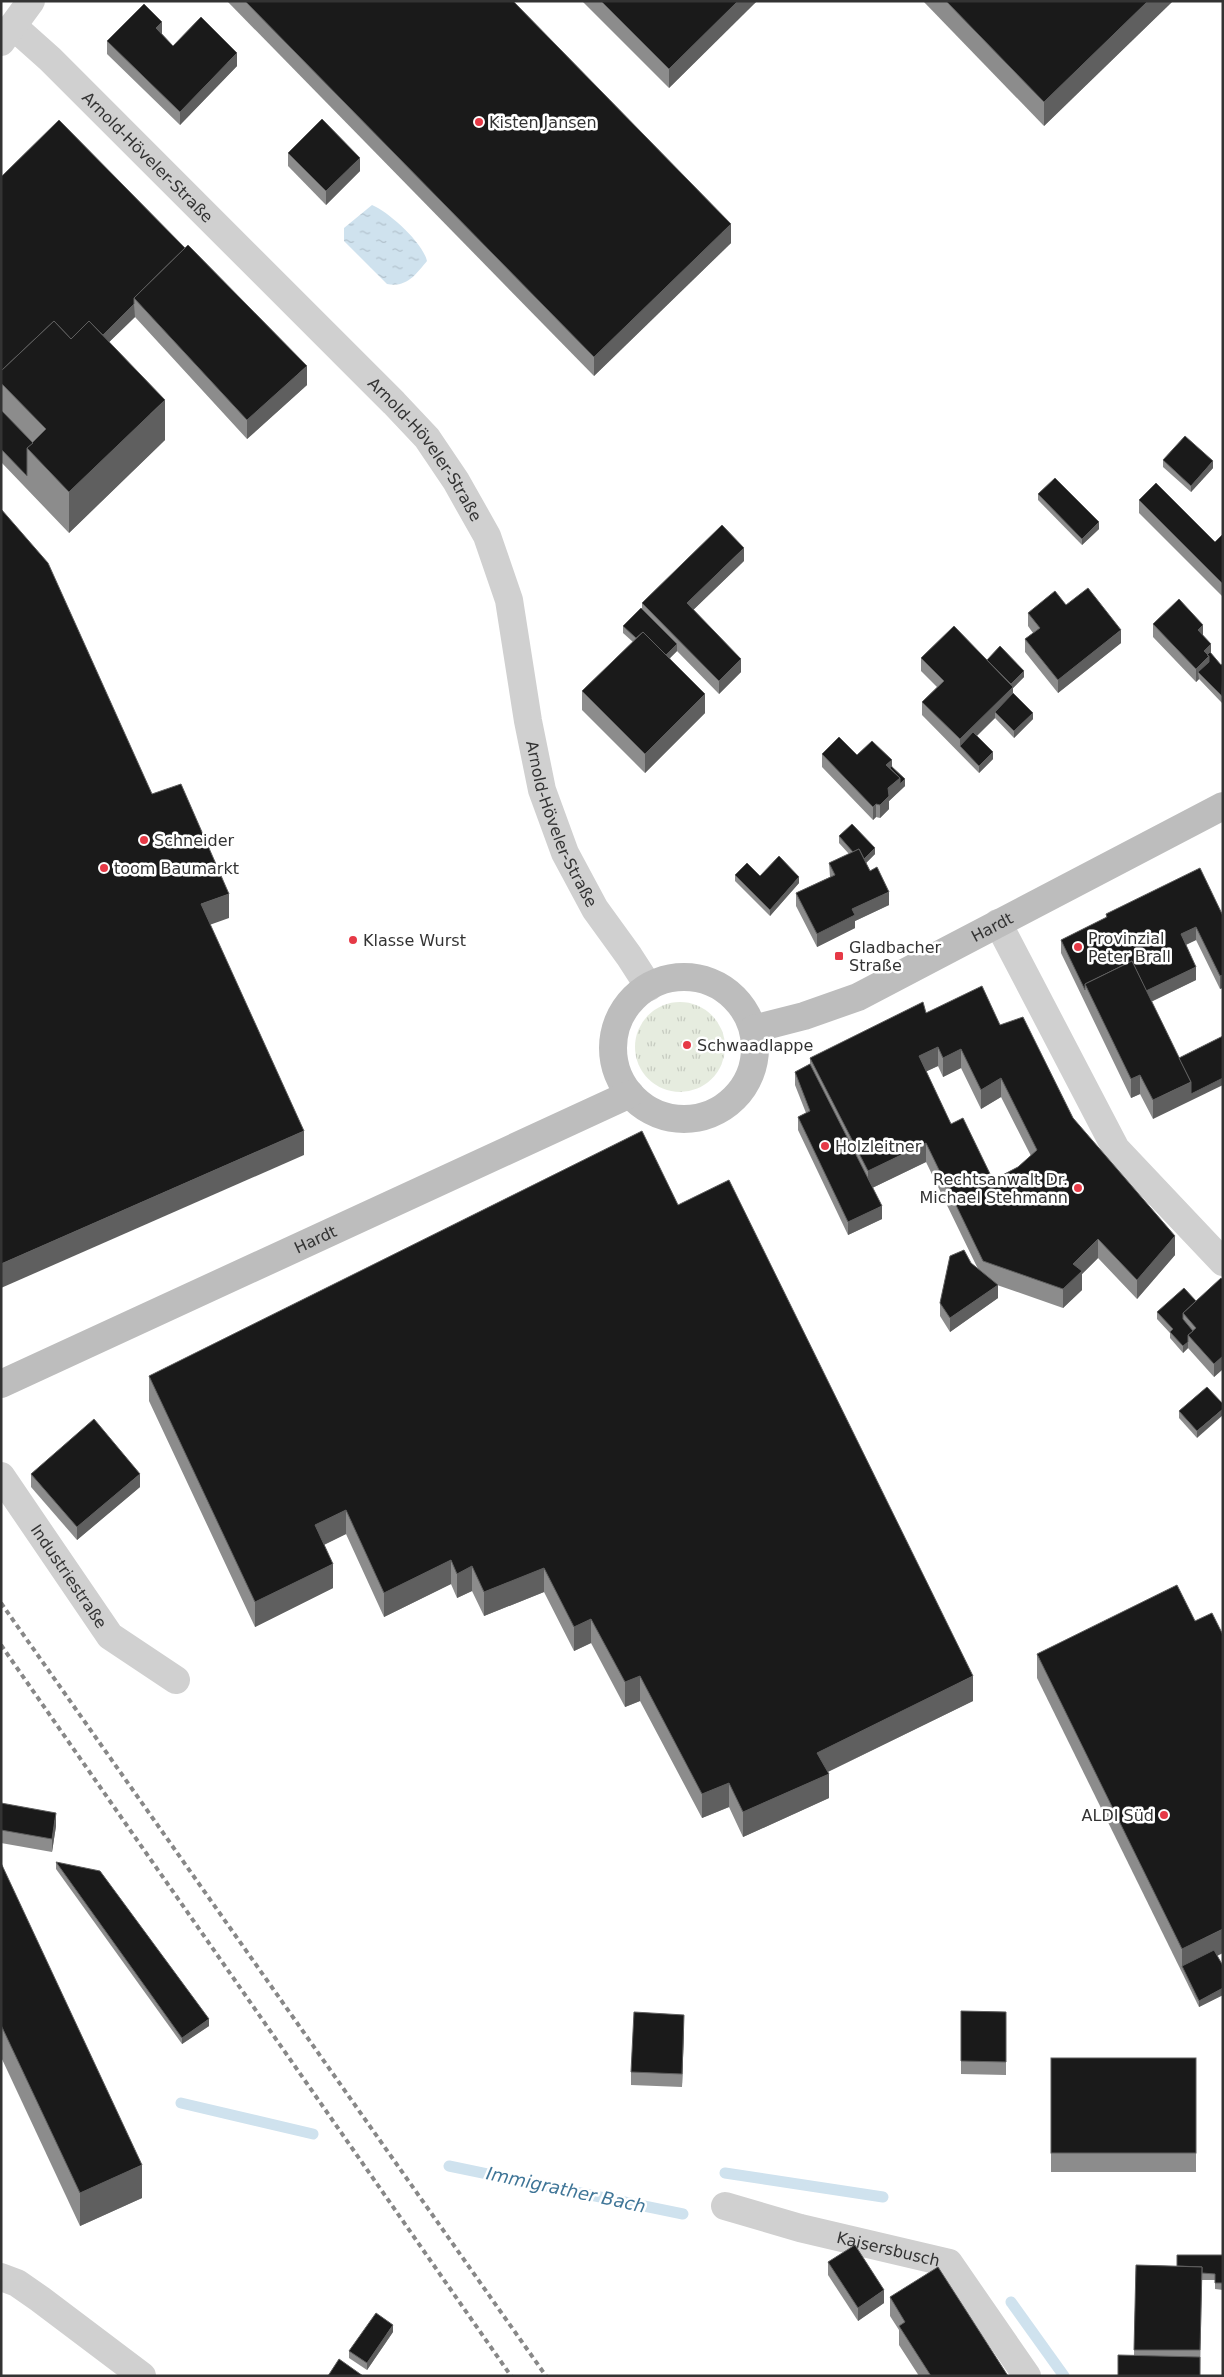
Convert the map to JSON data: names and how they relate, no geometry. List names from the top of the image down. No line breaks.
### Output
{"streets":{"main road":["Hardt"],"street":["Arnold-Höveler-Straße","Industriestraße","Kaisersbusch"]},"crossings":[["Arnold-Höveler-Straße","Hardt"]],"water":["Immigrather Bach"],"places":{"other":["Kisten Jansen","Schneider","toom Baumarkt","Klasse Wurst","Provinzial Peter Brall","Schwaadlappe","Holzleitner","Rechtsanwalt Dr. Michael Stehmann","ALDI Süd"],"transit":["Gladbacher Straße"]}}
